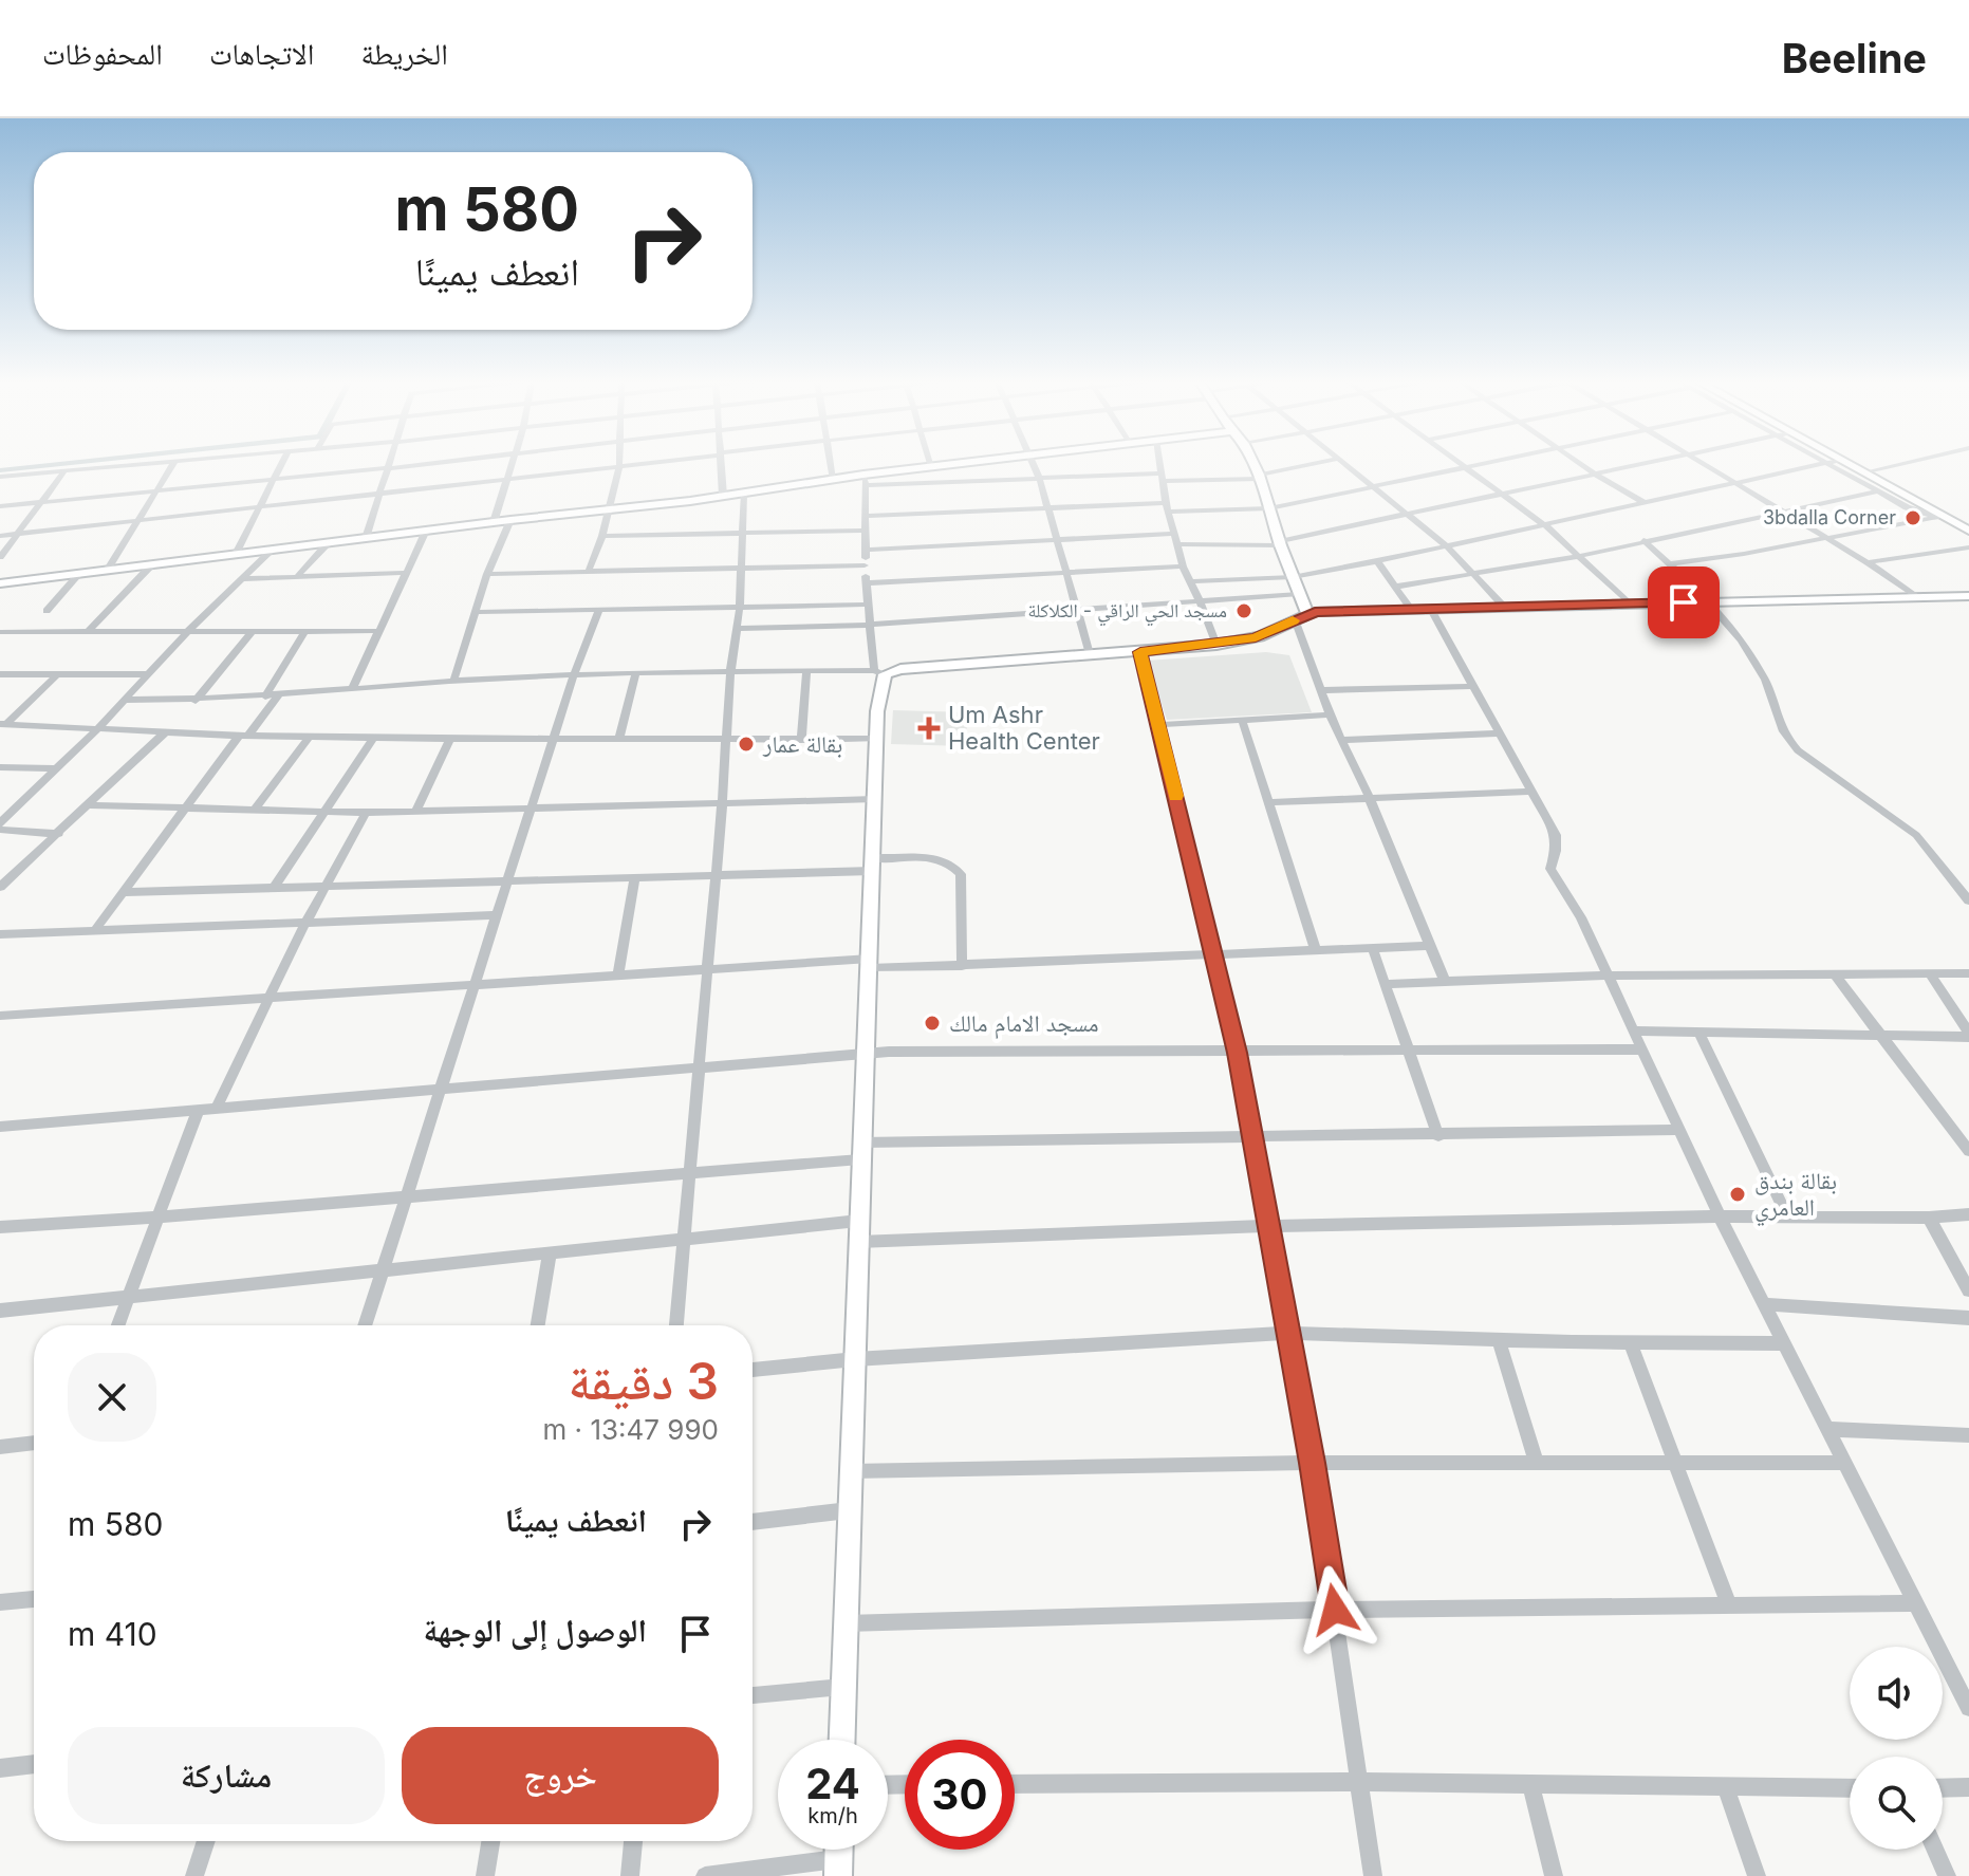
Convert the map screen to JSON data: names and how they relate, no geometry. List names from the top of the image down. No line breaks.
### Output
{"places":{"other":["3bdalla Corner","مسجد الحي الراقي - الكلاكلة","بقالة عمار","مسجد الامام مالك","بقالة بندق العامري"],"health":["Um Ashr Health Center"]},"page":{"header":"Beeline","nav":["الخريطة","الاتجاهات","المحفوظات"],"turn":["580 m","انعطف يمينًا"],"heading":["3 دقيقة","990 m · 13:47"],"list":[{"name":"انعطف يمينًا","value":"580 m"},{"name":"الوصول إلى الوجهة","value":"410 m"}],"buttons":["خروج","مشاركة"],"speed":"24 km/h","limit":"30"}}
